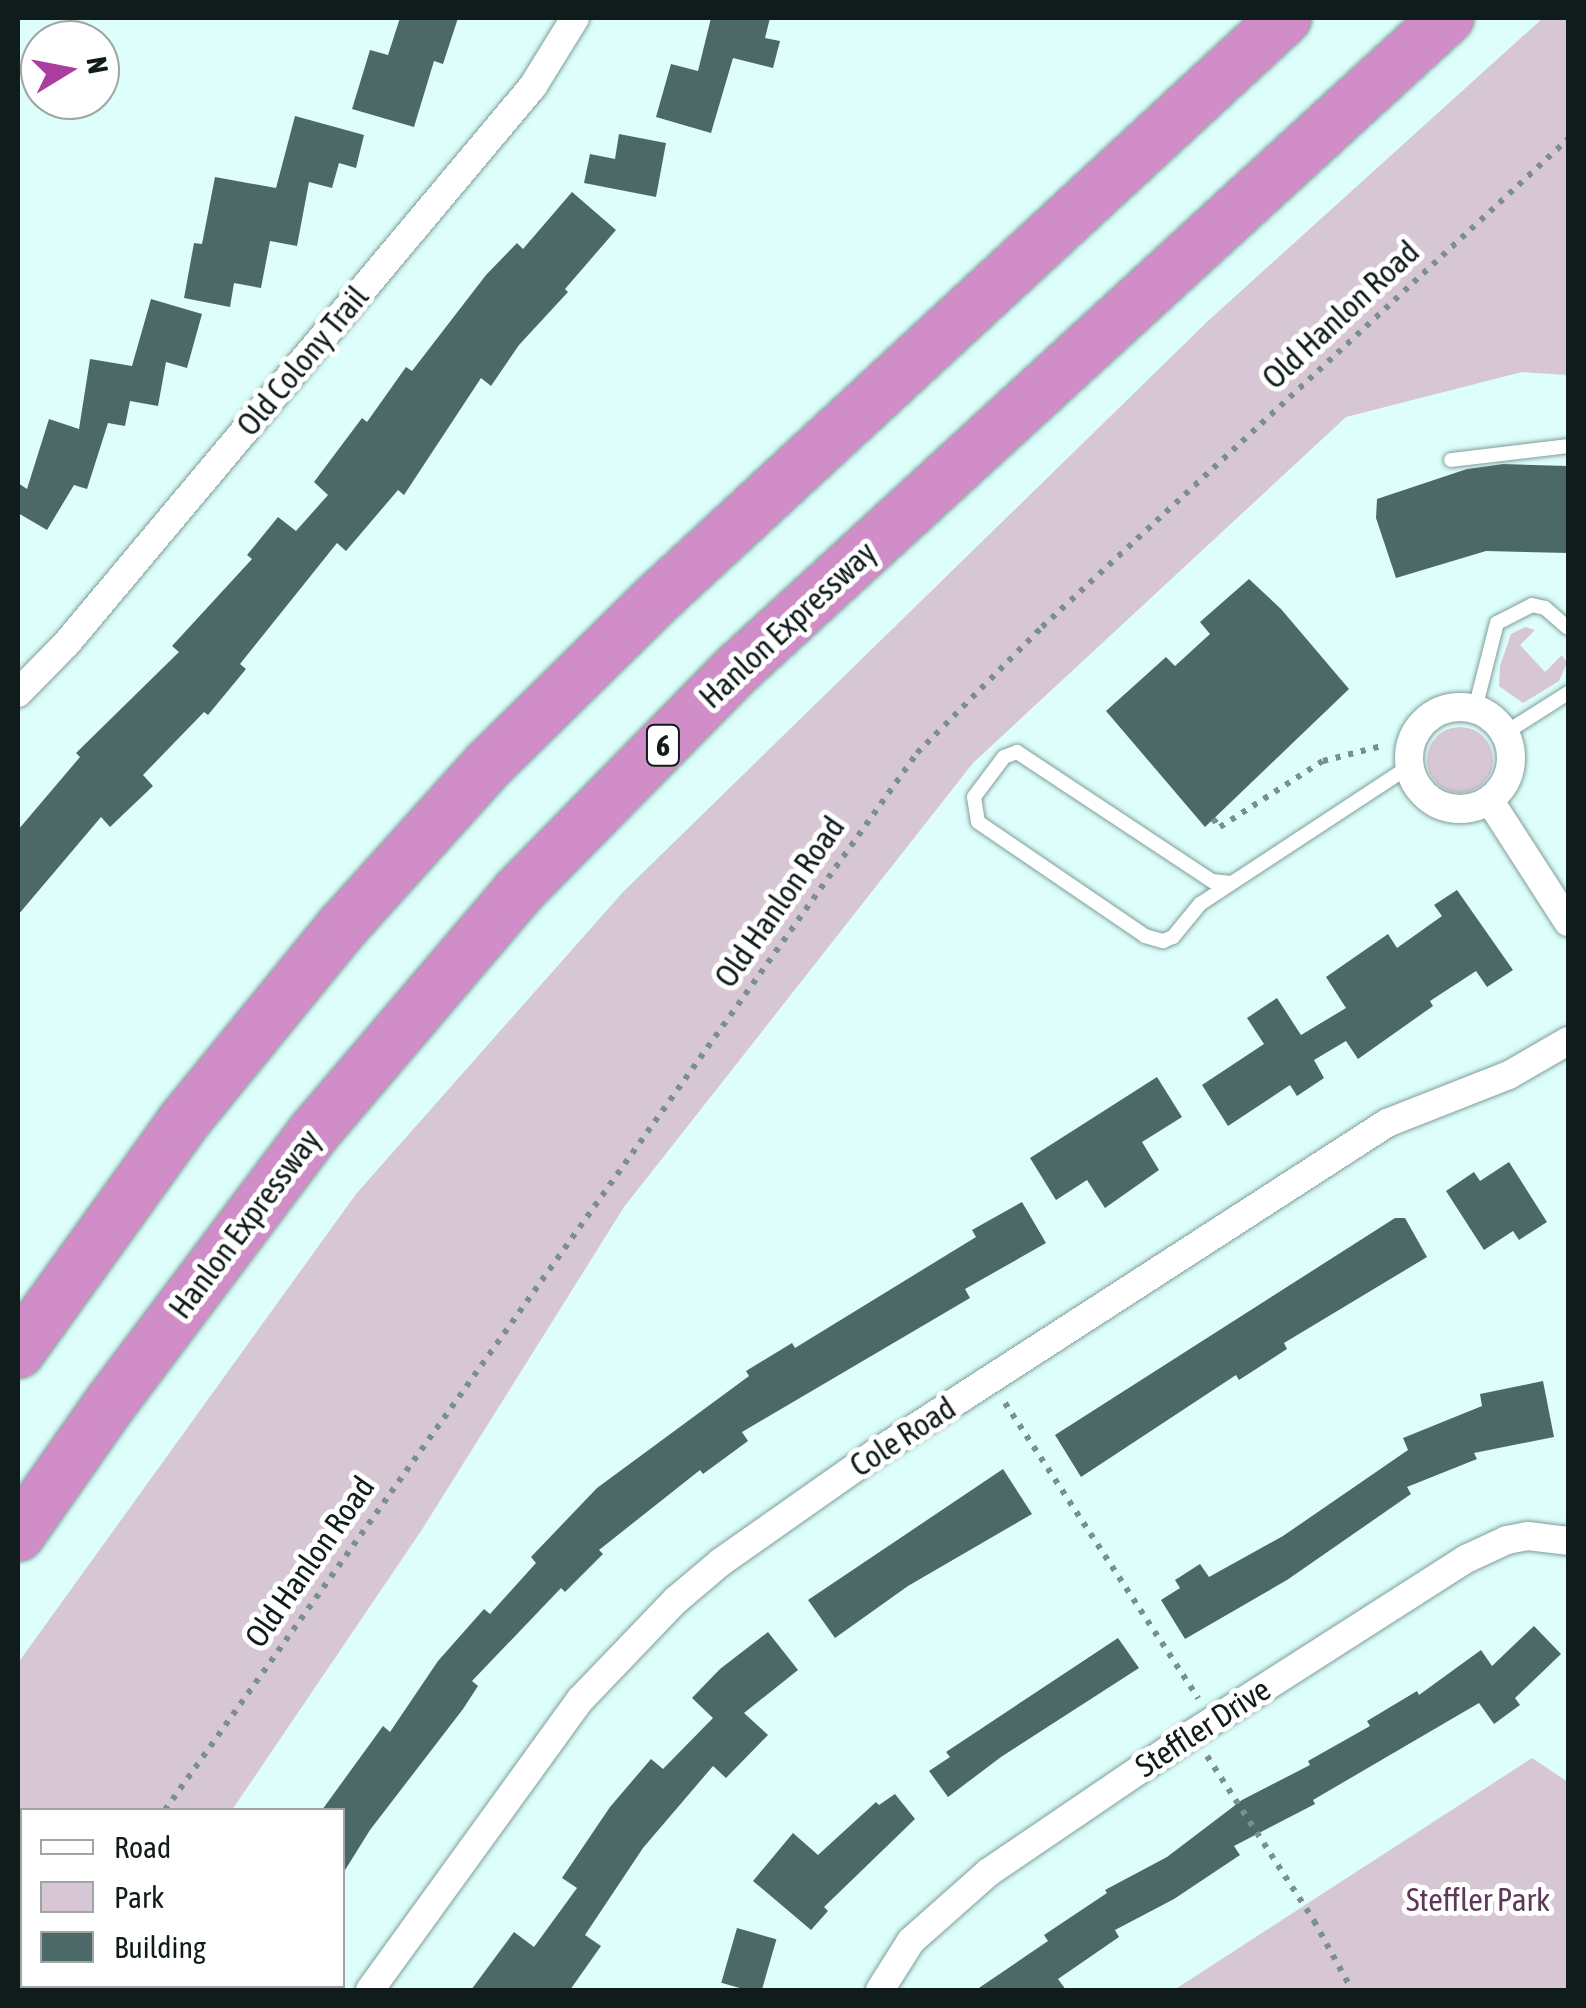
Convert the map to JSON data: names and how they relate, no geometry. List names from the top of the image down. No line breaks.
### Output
{"streets":{"highway":["Hanlon Expressway","6"],"street":["Old Colony Trail","Cole Road","Steffler Drive"],"path":["Old Hanlon Road"]},"parks":["Steffler Park"],"legend":["Road","Park","Building"],"north":"right"}
